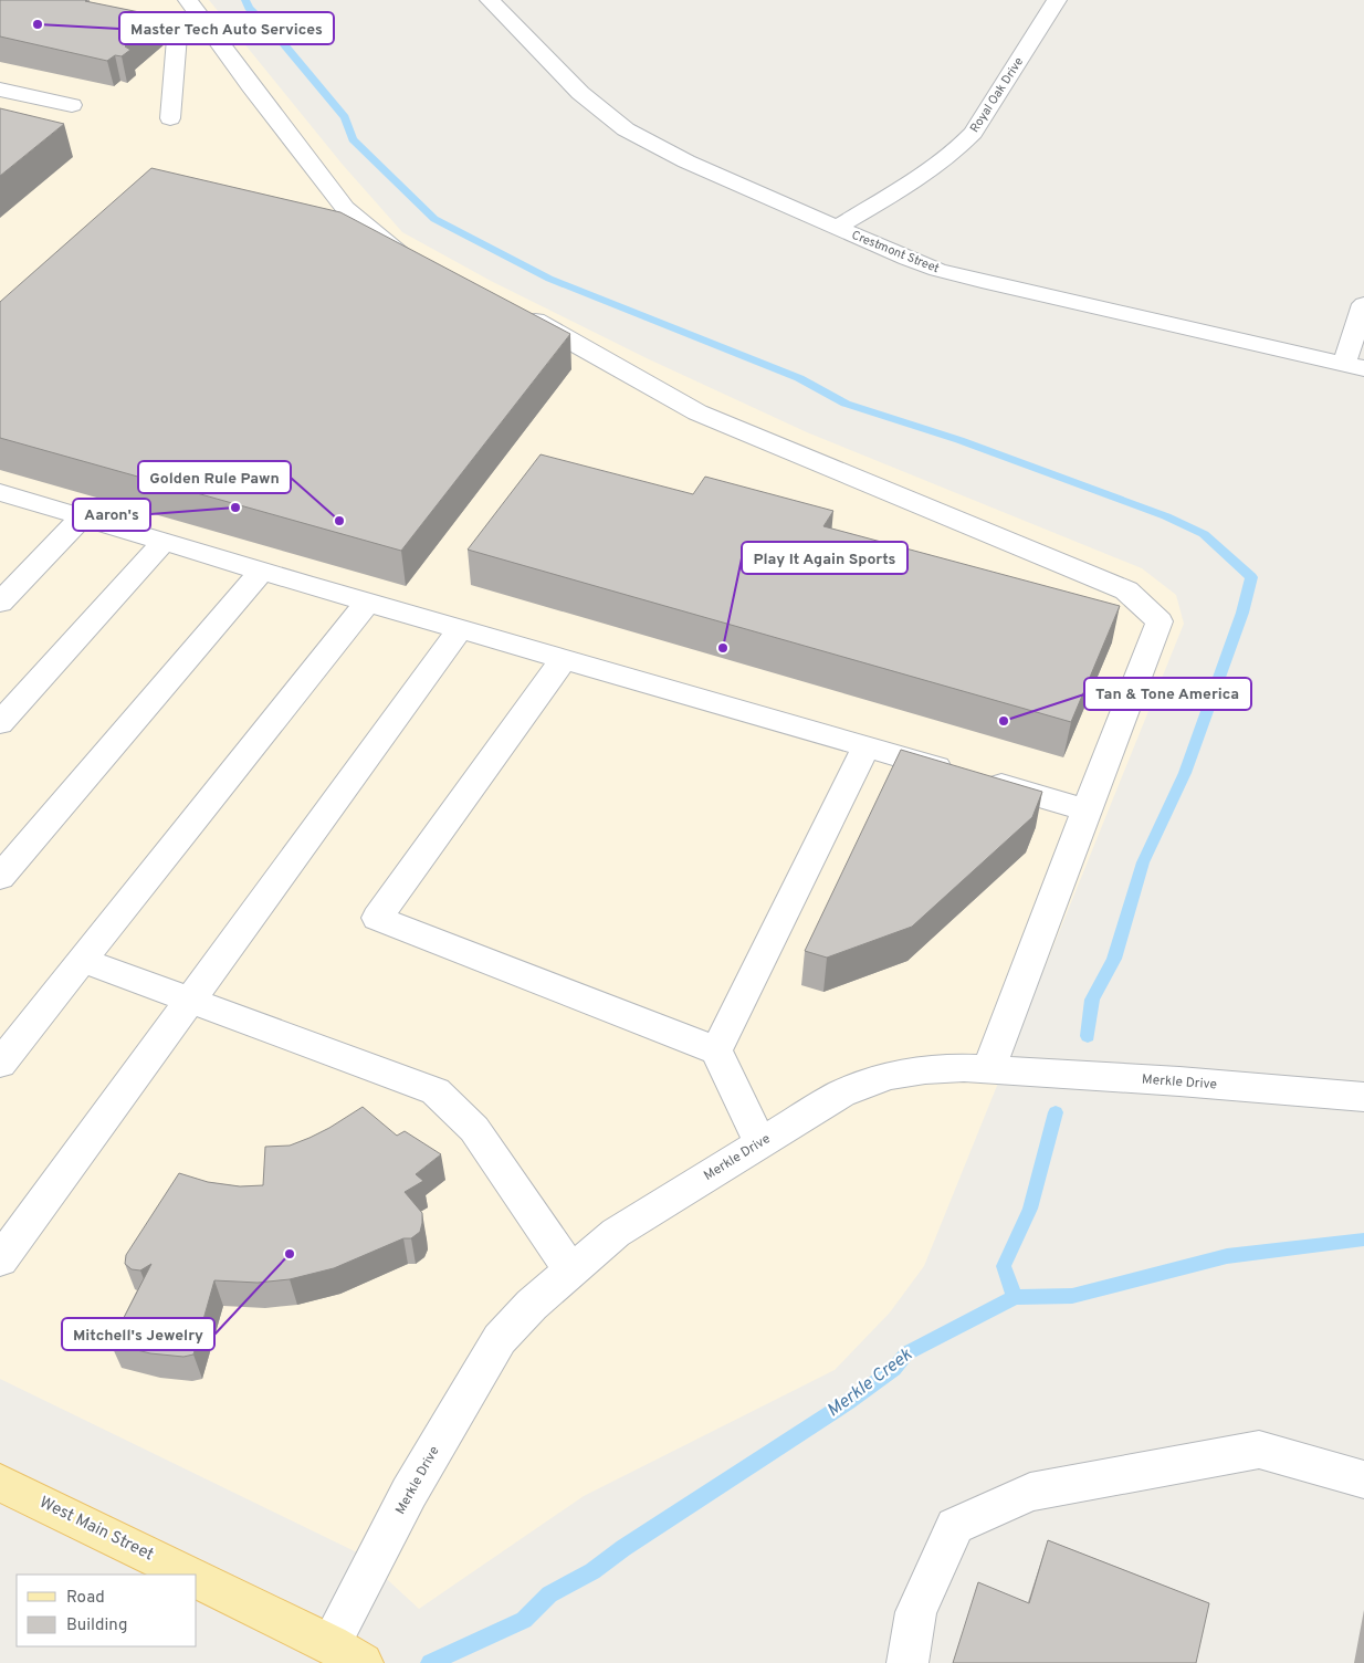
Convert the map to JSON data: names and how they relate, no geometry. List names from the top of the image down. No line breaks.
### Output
{"streets":{"main road":["West Main Street"],"street":["Royal Oak Drive","Crestmont Street","Merkle Drive"]},"crossings":[["Royal Oak Drive","Crestmont Street"],["Merkle Drive","West Main Street"]],"water":["Merkle Creek"],"places":["Master Tech Auto Services","Aaron's","Golden Rule Pawn","Play It Again Sports","Tan & Tone America","Mitchell's Jewelry"],"legend":["Road","Building"]}
